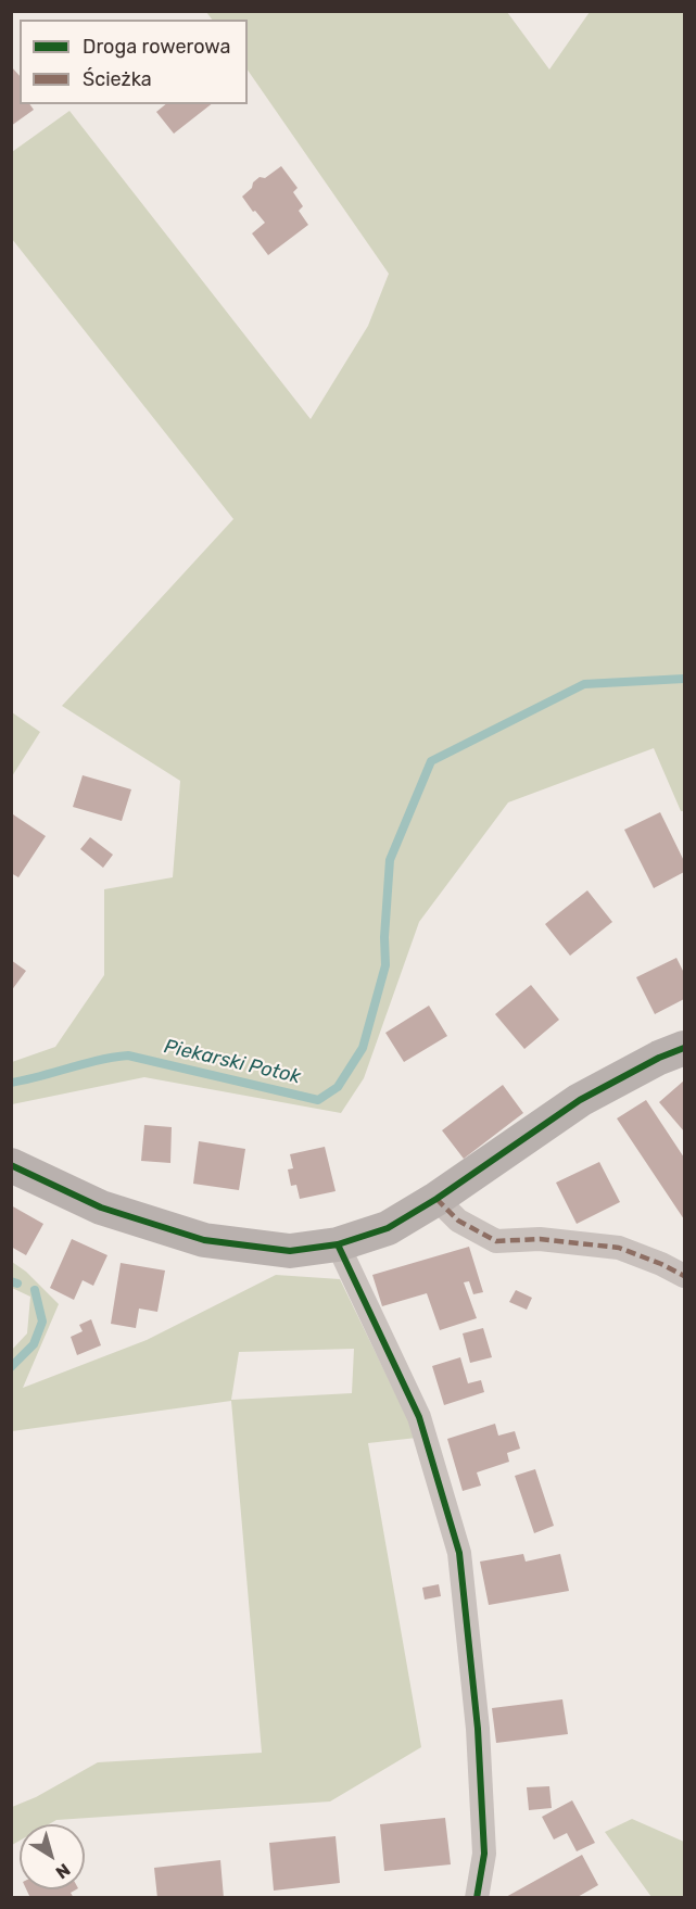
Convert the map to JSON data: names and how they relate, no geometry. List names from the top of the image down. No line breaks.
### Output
{"water":["Piekarski Potok"],"legend":["Droga rowerowa","Ścieżka"],"north":"bottom right"}
